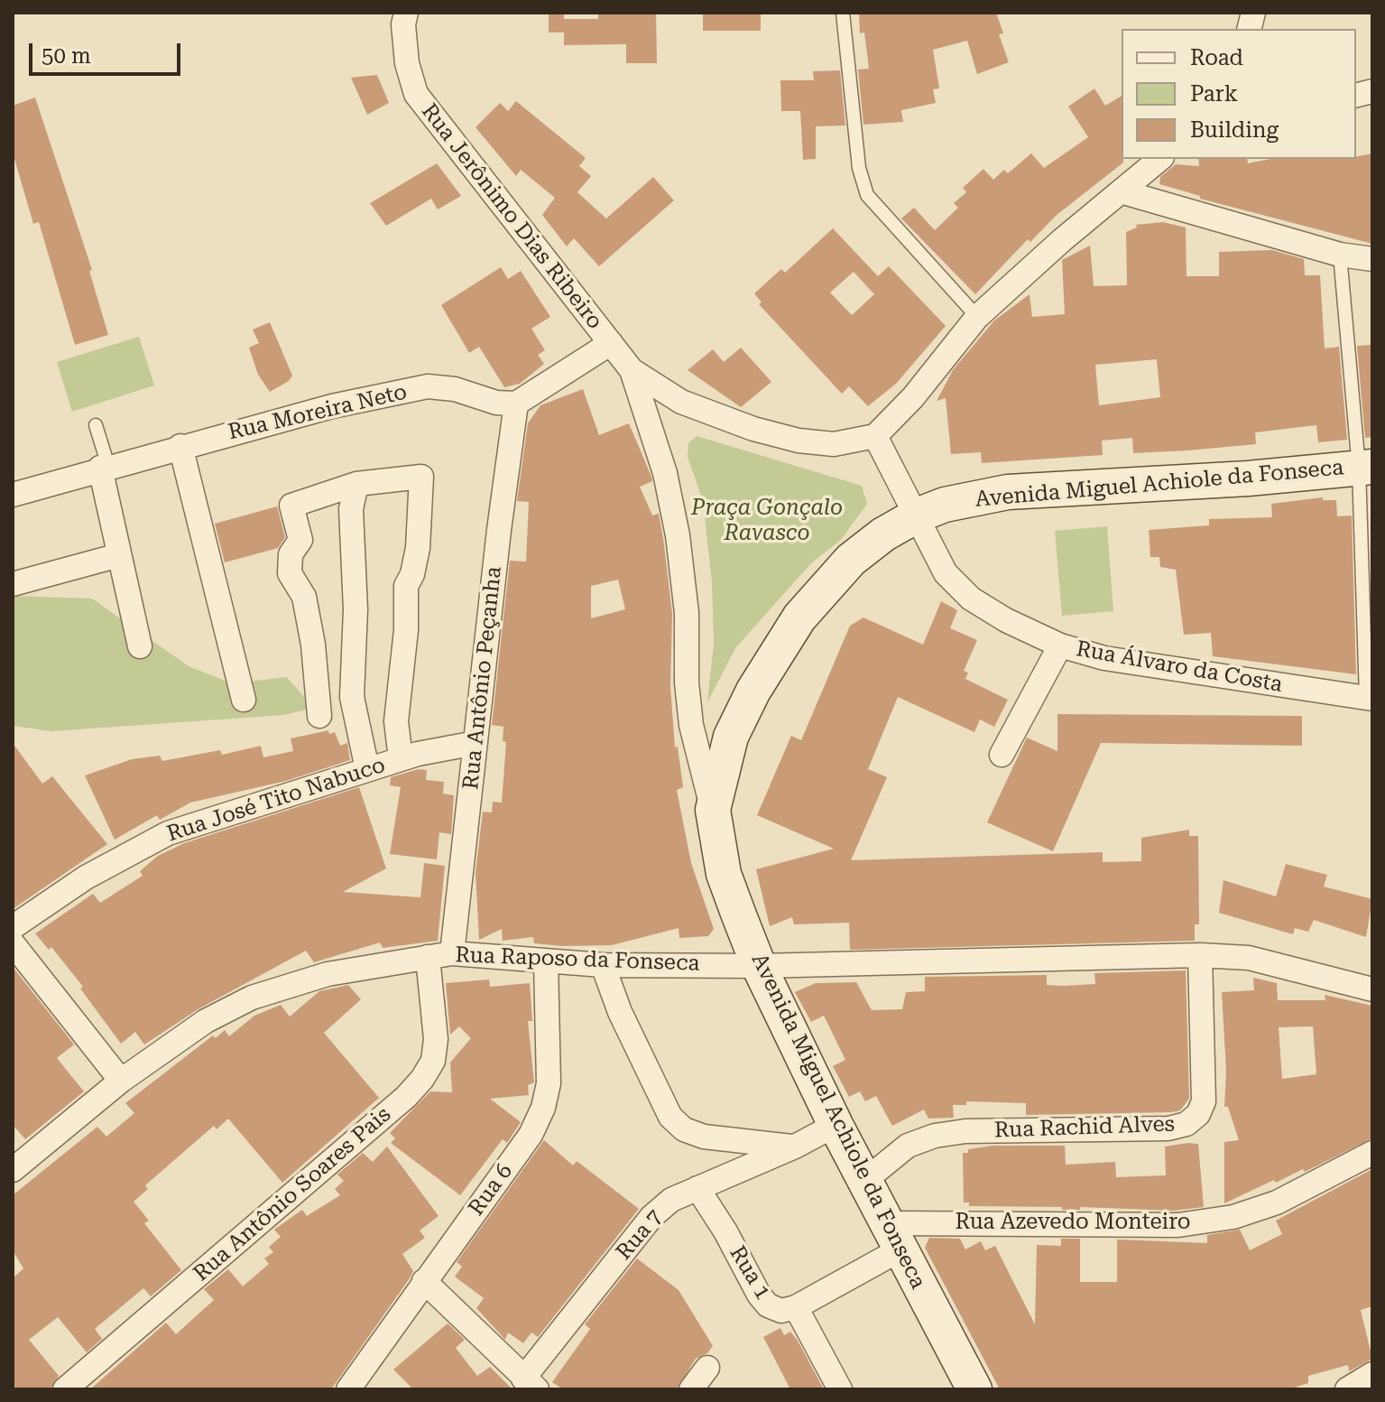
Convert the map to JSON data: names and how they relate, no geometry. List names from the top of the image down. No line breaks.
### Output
{"streets":{"street":["Rua Jerônimo Dias Ribeiro","Rua Moreira Neto","Avenida Miguel Achiole da Fonseca","Rua Álvaro da Costa","Rua Antônio Peçanha","Rua José Tito Nabuco","Rua Raposo da Fonseca","Rua Rachid Alves","Rua 6","Rua Antônio Soares Pais","Rua Azevedo Monteiro","Rua 7","Rua 1"]},"crossings":[["Rua Jerônimo Dias Ribeiro","Avenida Miguel Achiole da Fonseca"],["Rua Jerônimo Dias Ribeiro","Rua Álvaro da Costa"],["Rua Moreira Neto","Rua Antônio Peçanha"],["Avenida Miguel Achiole da Fonseca","Rua Álvaro da Costa"],["Avenida Miguel Achiole da Fonseca","Rua Raposo da Fonseca"],["Avenida Miguel Achiole da Fonseca","Rua Rachid Alves"],["Avenida Miguel Achiole da Fonseca","Rua Azevedo Monteiro"],["Avenida Miguel Achiole da Fonseca","Rua 7"],["Avenida Miguel Achiole da Fonseca","Rua 1"],["Rua Antônio Peçanha","Rua José Tito Nabuco"],["Rua Antônio Peçanha","Rua Raposo da Fonseca"],["Rua Raposo da Fonseca","Rua Rachid Alves"],["Rua Raposo da Fonseca","Rua 6"],["Rua Raposo da Fonseca","Rua Antônio Soares Pais"],["Rua Azevedo Monteiro","Rua 1"],["Rua 7","Rua 1"]],"parks":["Praça Gonçalo Ravasco"],"legend":["Road","Park","Building"],"scale_bar":"50 m"}
